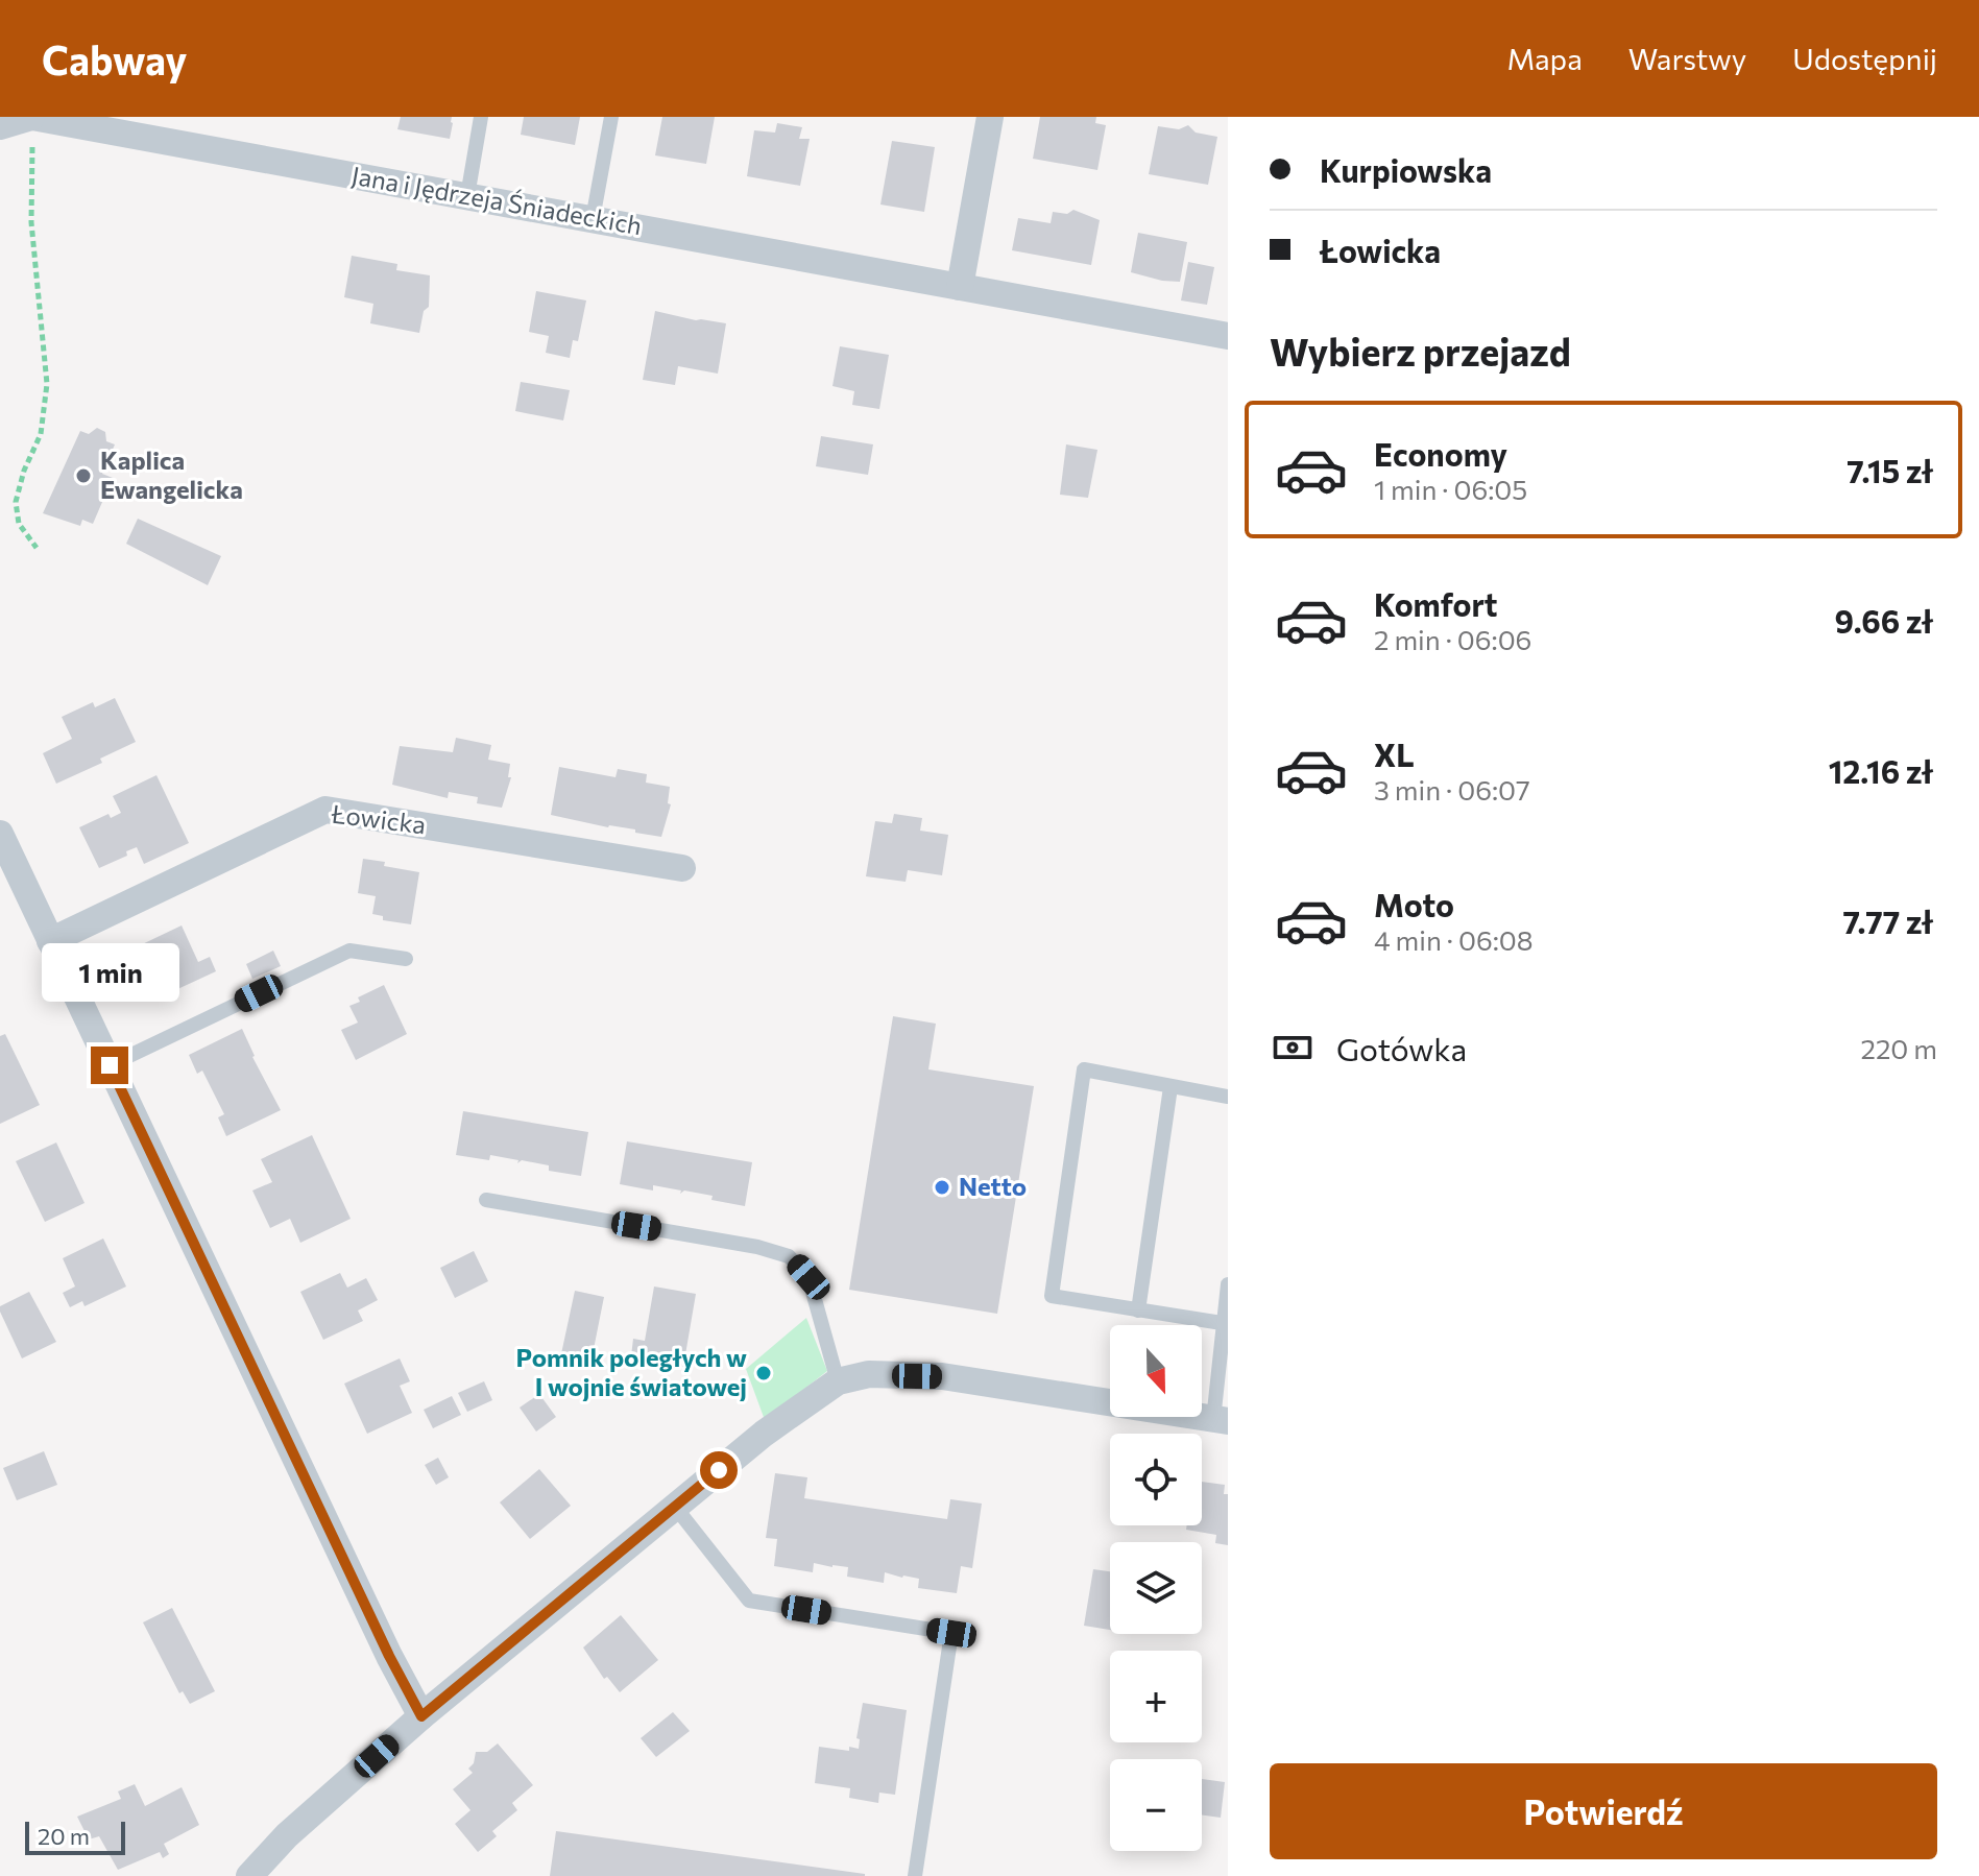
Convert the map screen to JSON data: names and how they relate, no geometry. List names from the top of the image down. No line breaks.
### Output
{"streets":{"street":["Jana i Jędrzeja Śniadeckich","Łowicka"]},"places":["Kaplica Ewangelicka","Netto","Pomnik poległych w I wojnie światowej"],"scale_bar":"20 m","north":"bottom","page":{"header":"Cabway","nav":["Mapa","Warstwy","Udostępnij"],"banner":["Kurpiowska","Łowicka"],"heading":"Wybierz przejazd","list":[{"name":"Economy","note":"1 min · 06:05","value":"7.15 zł"},{"name":"Komfort","note":"2 min · 06:06","value":"9.66 zł"},{"name":"XL","note":"3 min · 06:07","value":"12.16 zł"},{"name":"Moto","note":"4 min · 06:08","value":"7.77 zł"}],"bubble":"1 min","pay":["Gotówka","220 m"],"map_buttons":["+","−"],"buttons":"Potwierdź","scale":"20 m"}}
